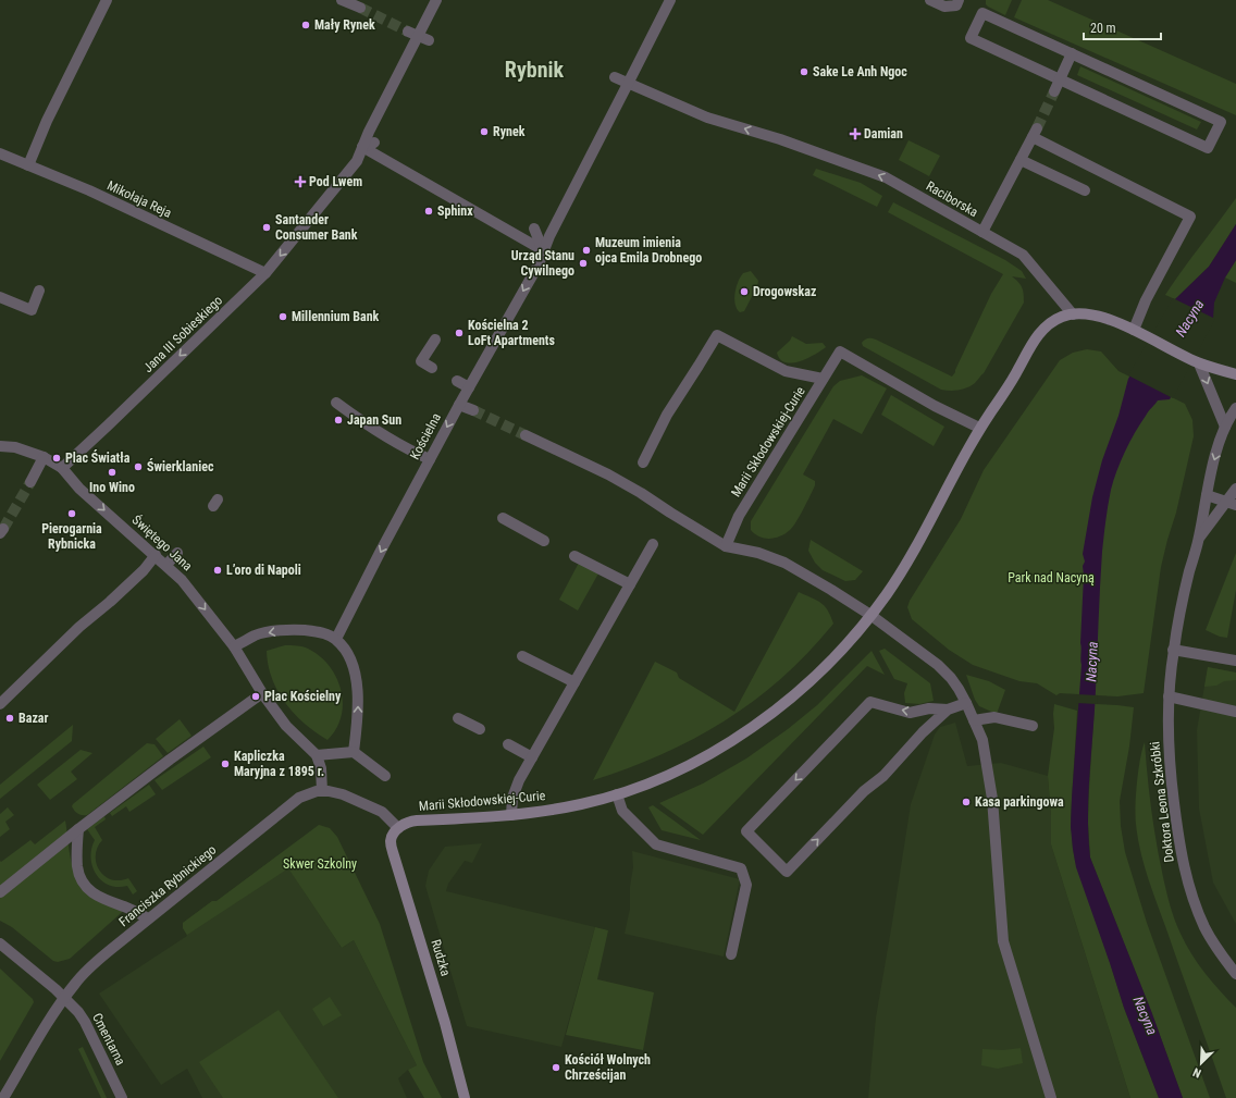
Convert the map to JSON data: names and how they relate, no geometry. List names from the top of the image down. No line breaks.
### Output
{"streets":{"street":["Mikołaja Reja","Raciborska","Jana III Sobieskiego","Kościelna","Marii Skłodowskiej-Curie","Świętego Jana","Doktora Leona Szkróbki","Franciszka Rybnickiego","Rudzka","Cmentarna"]},"crossings":[["Mikołaja Reja","Jana III Sobieskiego"],["Raciborska","Marii Skłodowskiej-Curie"],["Jana III Sobieskiego","Świętego Jana"],["Marii Skłodowskiej-Curie","Franciszka Rybnickiego"],["Marii Skłodowskiej-Curie","Rudzka"],["Franciszka Rybnickiego","Rudzka"],["Franciszka Rybnickiego","Cmentarna"]],"one_way":["Raciborska","Jana III Sobieskiego","Kościelna","Świętego Jana"],"districts":["Rybnik"],"water":["Nacyna"],"parks":["Park nad Nacyną","Skwer Szkolny"],"places":{"other":["Mały Rynek","Sake Le Anh Ngoc","Rynek","Sphinx","Santander Consumer Bank","Muzeum imienia ojca Emila Drobnego","Urząd Stanu Cywilnego","Drogowskaz","Millennium Bank","Kościelna 2 LoFt Apartments","Japan Sun","Plac Światła","Świerklaniec","Ino Wino","Pierogarnia Rybnicka","L’oro di Napoli","Plac Kościelny","Bazar","Kapliczka Maryjna z 1895 r.","Kasa parkingowa","Kościół Wolnych Chrześcijan"],"health":["Damian","Pod Lwem"]},"scale_bar":"20 m","north":"bottom left"}
